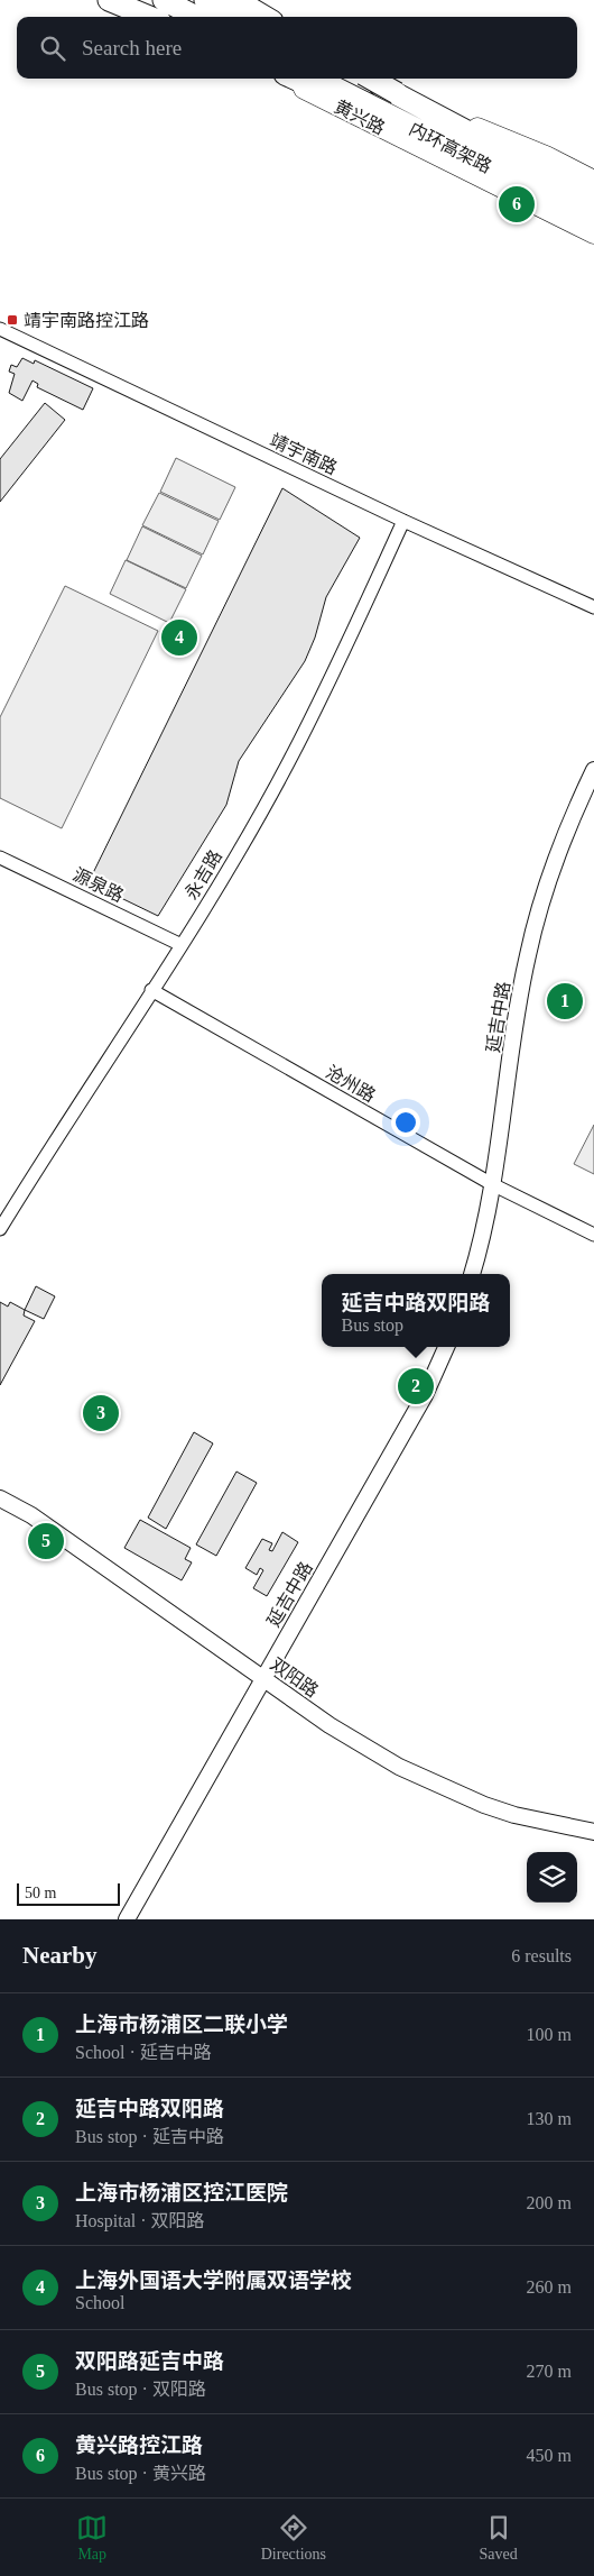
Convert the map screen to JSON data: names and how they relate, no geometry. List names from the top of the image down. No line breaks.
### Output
{"streets":{"highway":["内环高架路"],"main road":["黄兴路"],"street":["靖宇南路","永吉路","源泉路","延吉中路","沧州路","双阳路"]},"crossings":[["靖宇南路","永吉路"],["永吉路","源泉路"],["永吉路","沧州路"],["延吉中路","沧州路"],["延吉中路","双阳路"]],"places":{"transit":["靖宇南路控江路"]},"scale_bar":"50 m","page":{"search":"Search here","pins":["6","4","1","2","3","5"],"popup":["延吉中路双阳路","Bus stop"],"scale":"50 m","heading":["Nearby","6 results"],"list":[{"mark":"1","name":"上海市杨浦区二联小学","note":"School · 延吉中路","value":"100 m"},{"mark":"2","name":"延吉中路双阳路","note":"Bus stop · 延吉中路","value":"130 m"},{"mark":"3","name":"上海市杨浦区控江医院","note":"Hospital · 双阳路","value":"200 m"},{"mark":"4","name":"上海外国语大学附属双语学校","note":"School","value":"260 m"},{"mark":"5","name":"双阳路延吉中路","note":"Bus stop · 双阳路","value":"270 m"},{"mark":"6","name":"黄兴路控江路","note":"Bus stop · 黄兴路","value":"450 m"}],"nav":["Map","Directions","Saved"]}}
